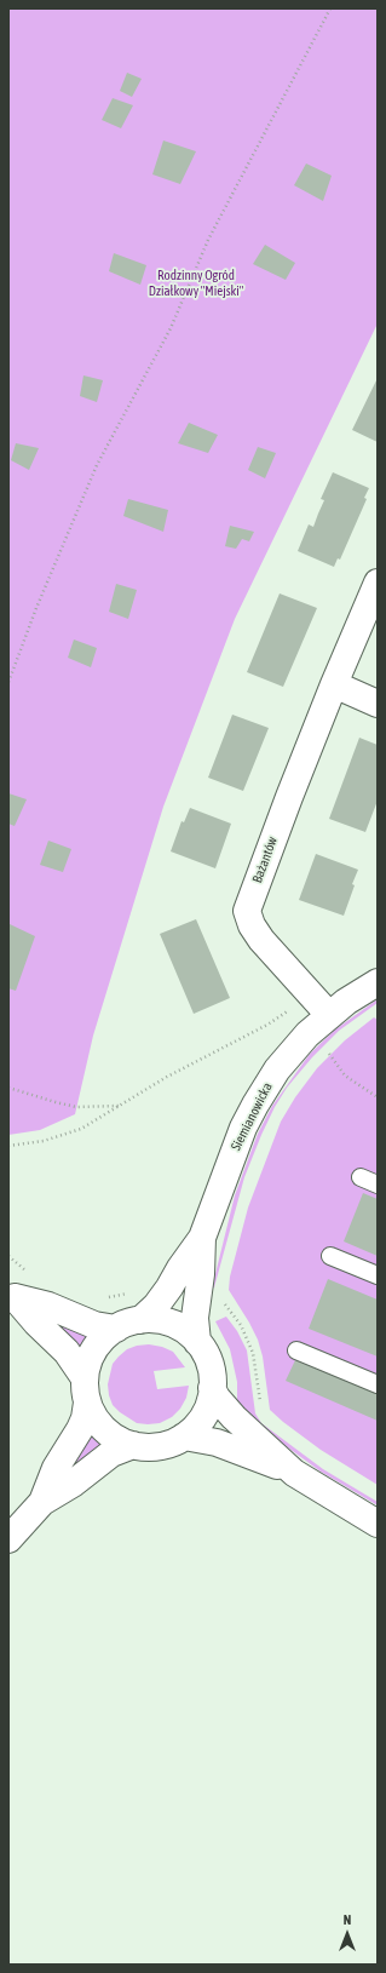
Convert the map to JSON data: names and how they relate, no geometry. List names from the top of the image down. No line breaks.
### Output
{"streets":{"street":["Bażantów","Siemianowicka"]},"crossings":[["Bażantów","Siemianowicka"]],"parks":["Rodzinny Ogród Działkowy \"Miejski\""],"north":"top"}
